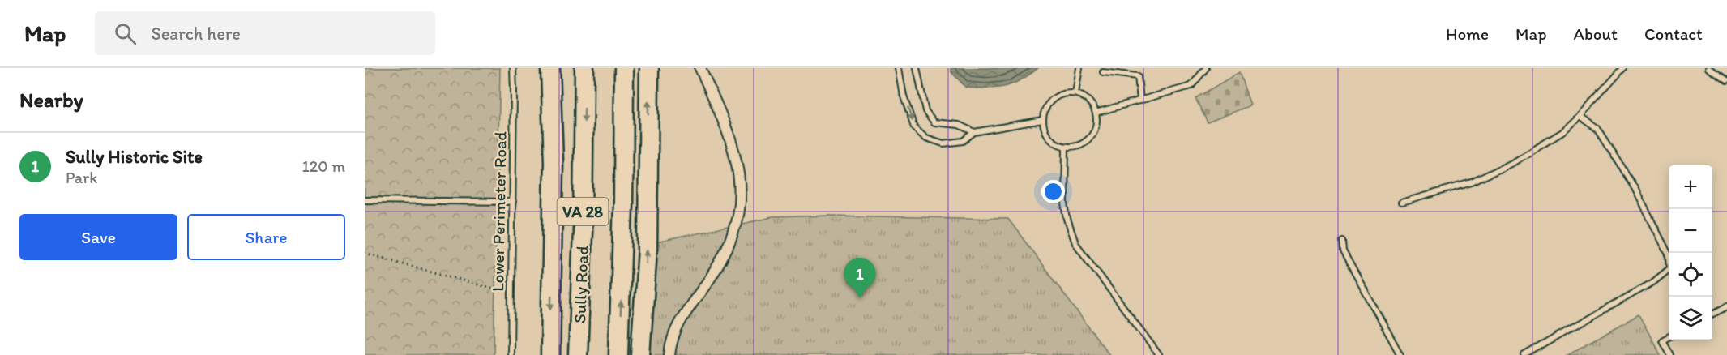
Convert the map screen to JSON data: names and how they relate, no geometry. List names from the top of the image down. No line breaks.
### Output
{"streets":{"highway":["VA 28","Sully Road"],"lane":["Lower Perimeter Road"]},"page":{"header":"Map","search":"Search here","nav":["Home","Map","About","Contact"],"heading":"Nearby","list":[{"mark":"1","name":"Sully Historic Site","note":"Park","value":"120 m"}],"map_buttons":["+","−"],"buttons":["Save","Share"],"pins":"1"}}
